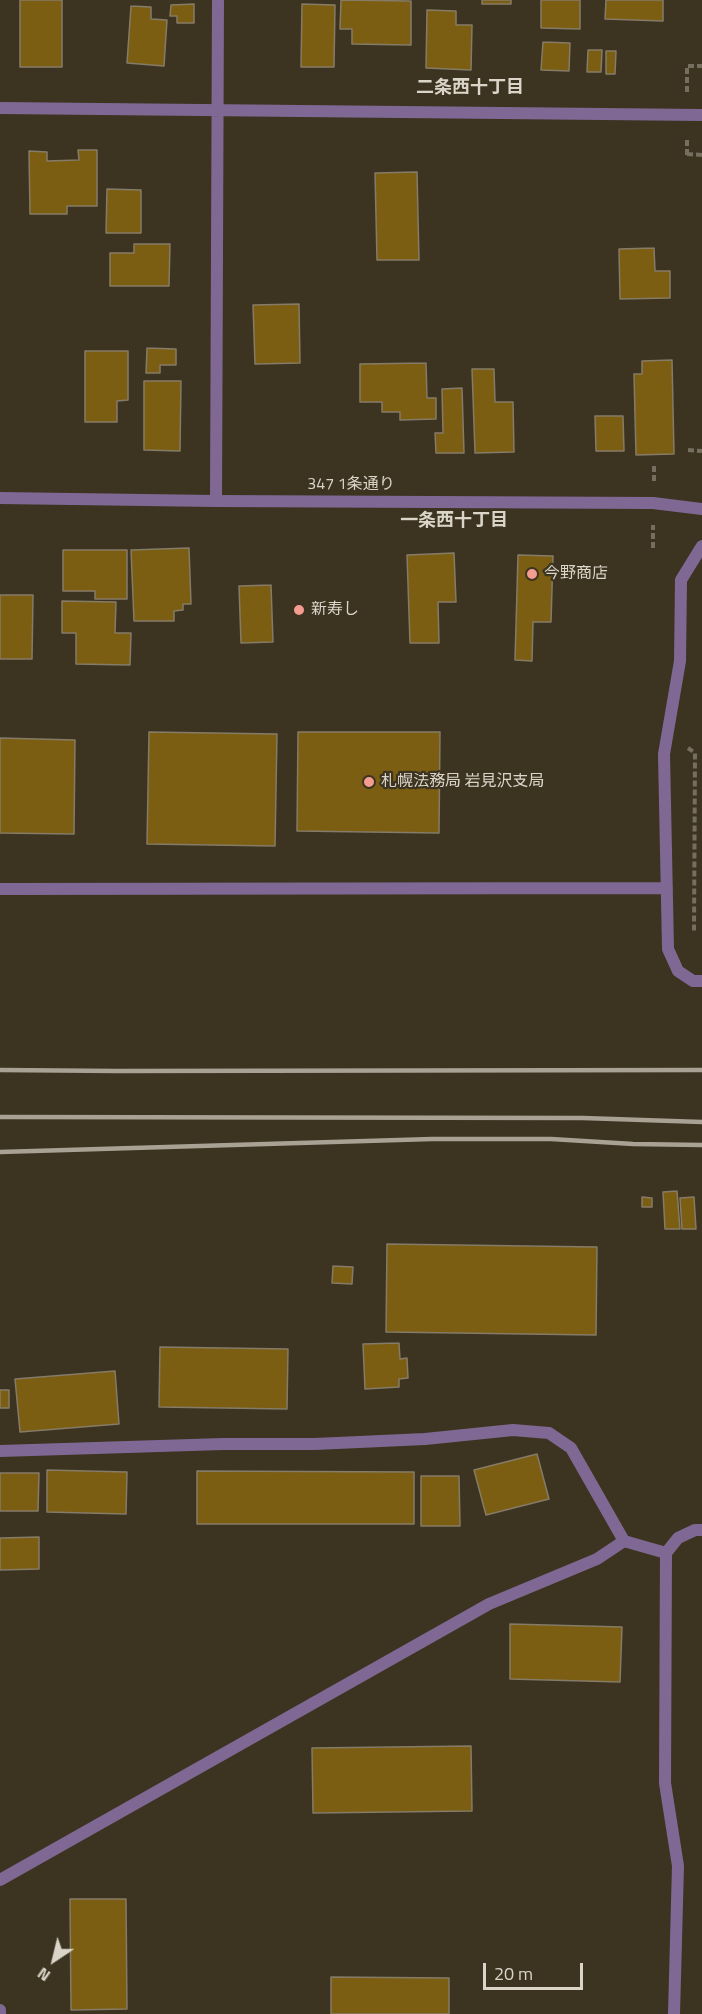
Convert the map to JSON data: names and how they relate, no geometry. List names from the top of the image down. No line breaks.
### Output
{"streets":{"street":["347 1条通り"]},"districts":["二条西十丁目","一条西十丁目"],"places":["今野商店","新寿し","札幌法務局 岩見沢支局"],"scale_bar":"20 m","north":"bottom left"}
